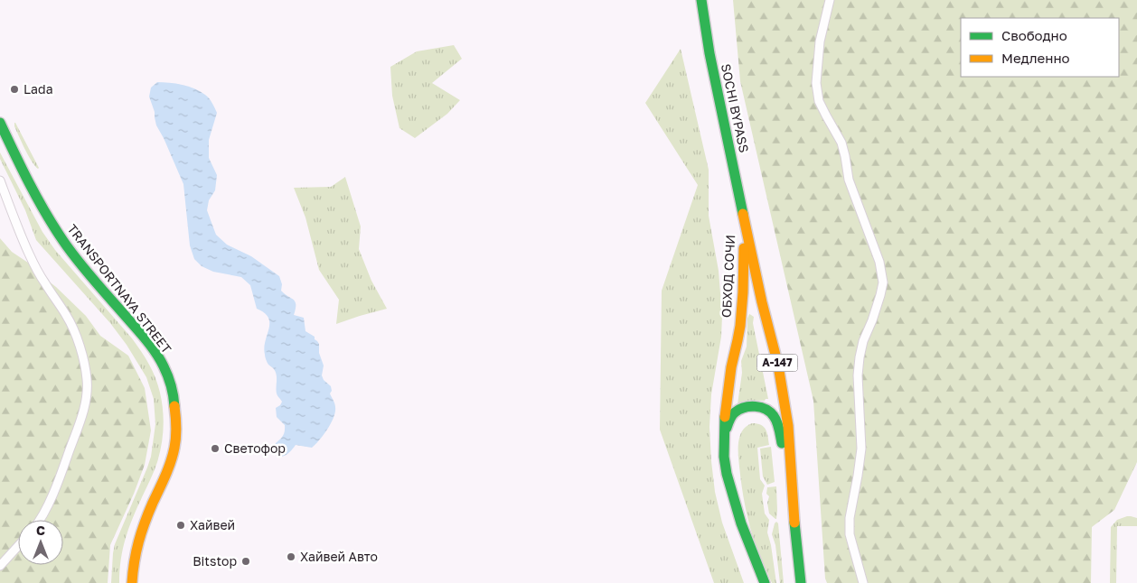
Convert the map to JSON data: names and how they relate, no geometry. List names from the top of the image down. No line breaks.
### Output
{"streets":{"main road":["SOCHI BYPASS","ОБХОД СОЧИ","TRANSPORTNAYA STREET","А-147"]},"crossings":[["SOCHI BYPASS","ОБХОД СОЧИ"],["ОБХОД СОЧИ","А-147"]],"places":["Lada","Светофор","Хайвей","Хайвей Авто","Bitstop"],"legend":["Свободно","Медленно"],"north":"top"}
